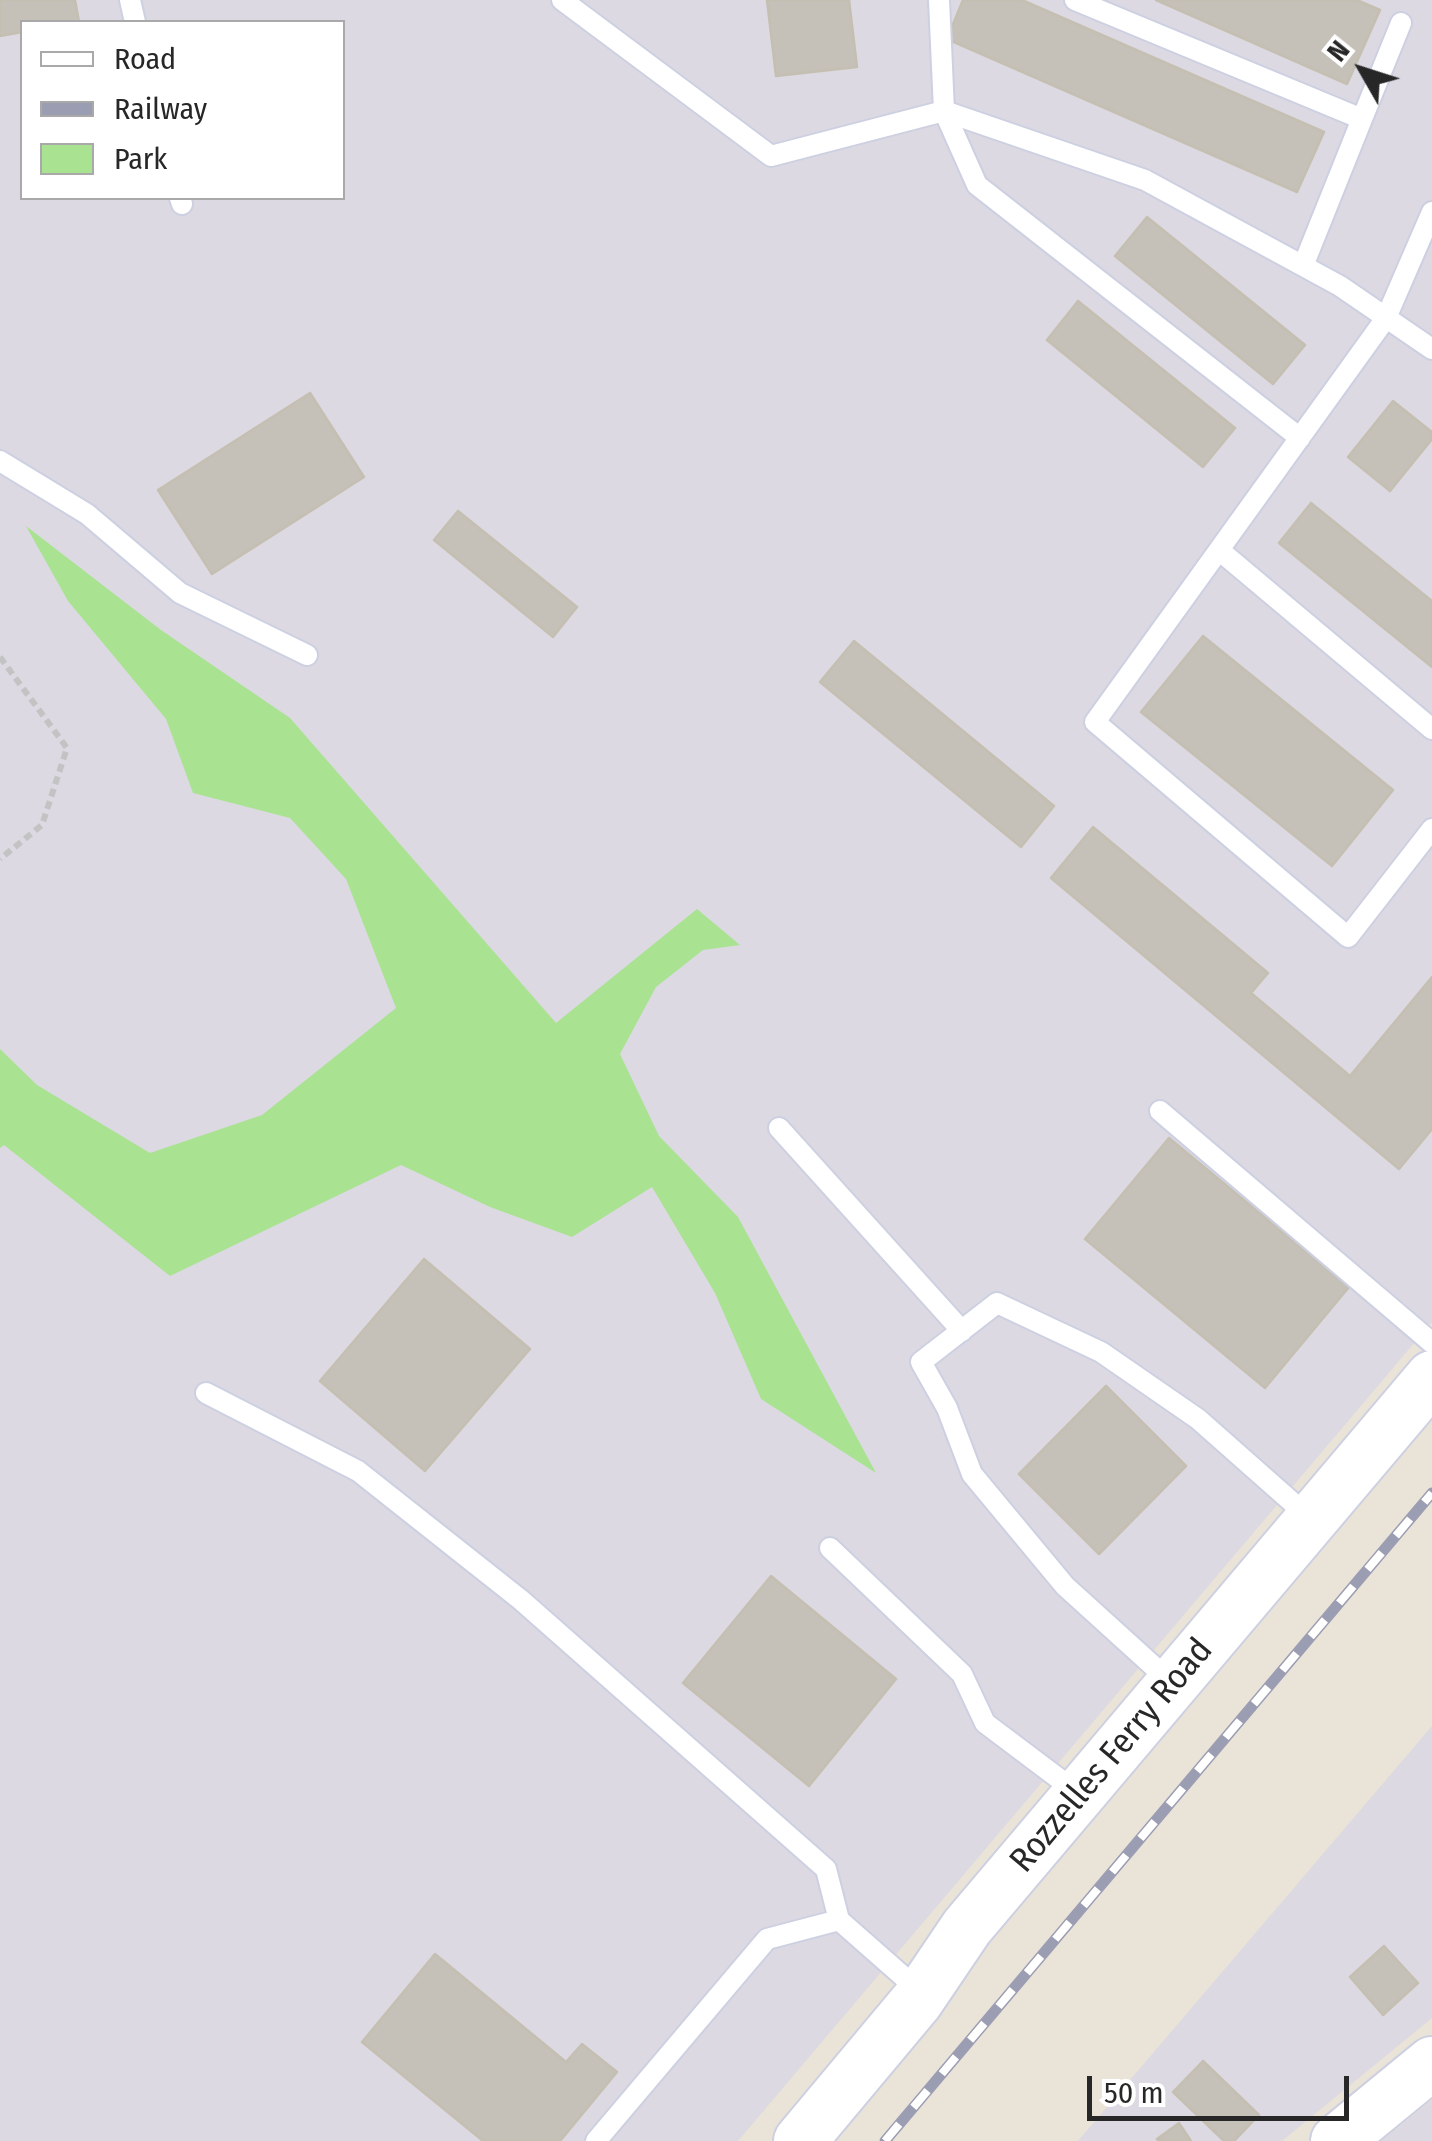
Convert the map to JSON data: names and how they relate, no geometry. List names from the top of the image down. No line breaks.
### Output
{"streets":{"street":["Rozzelles Ferry Road"]},"legend":["Road","Railway","Park"],"scale_bar":"50 m","north":"top left"}
